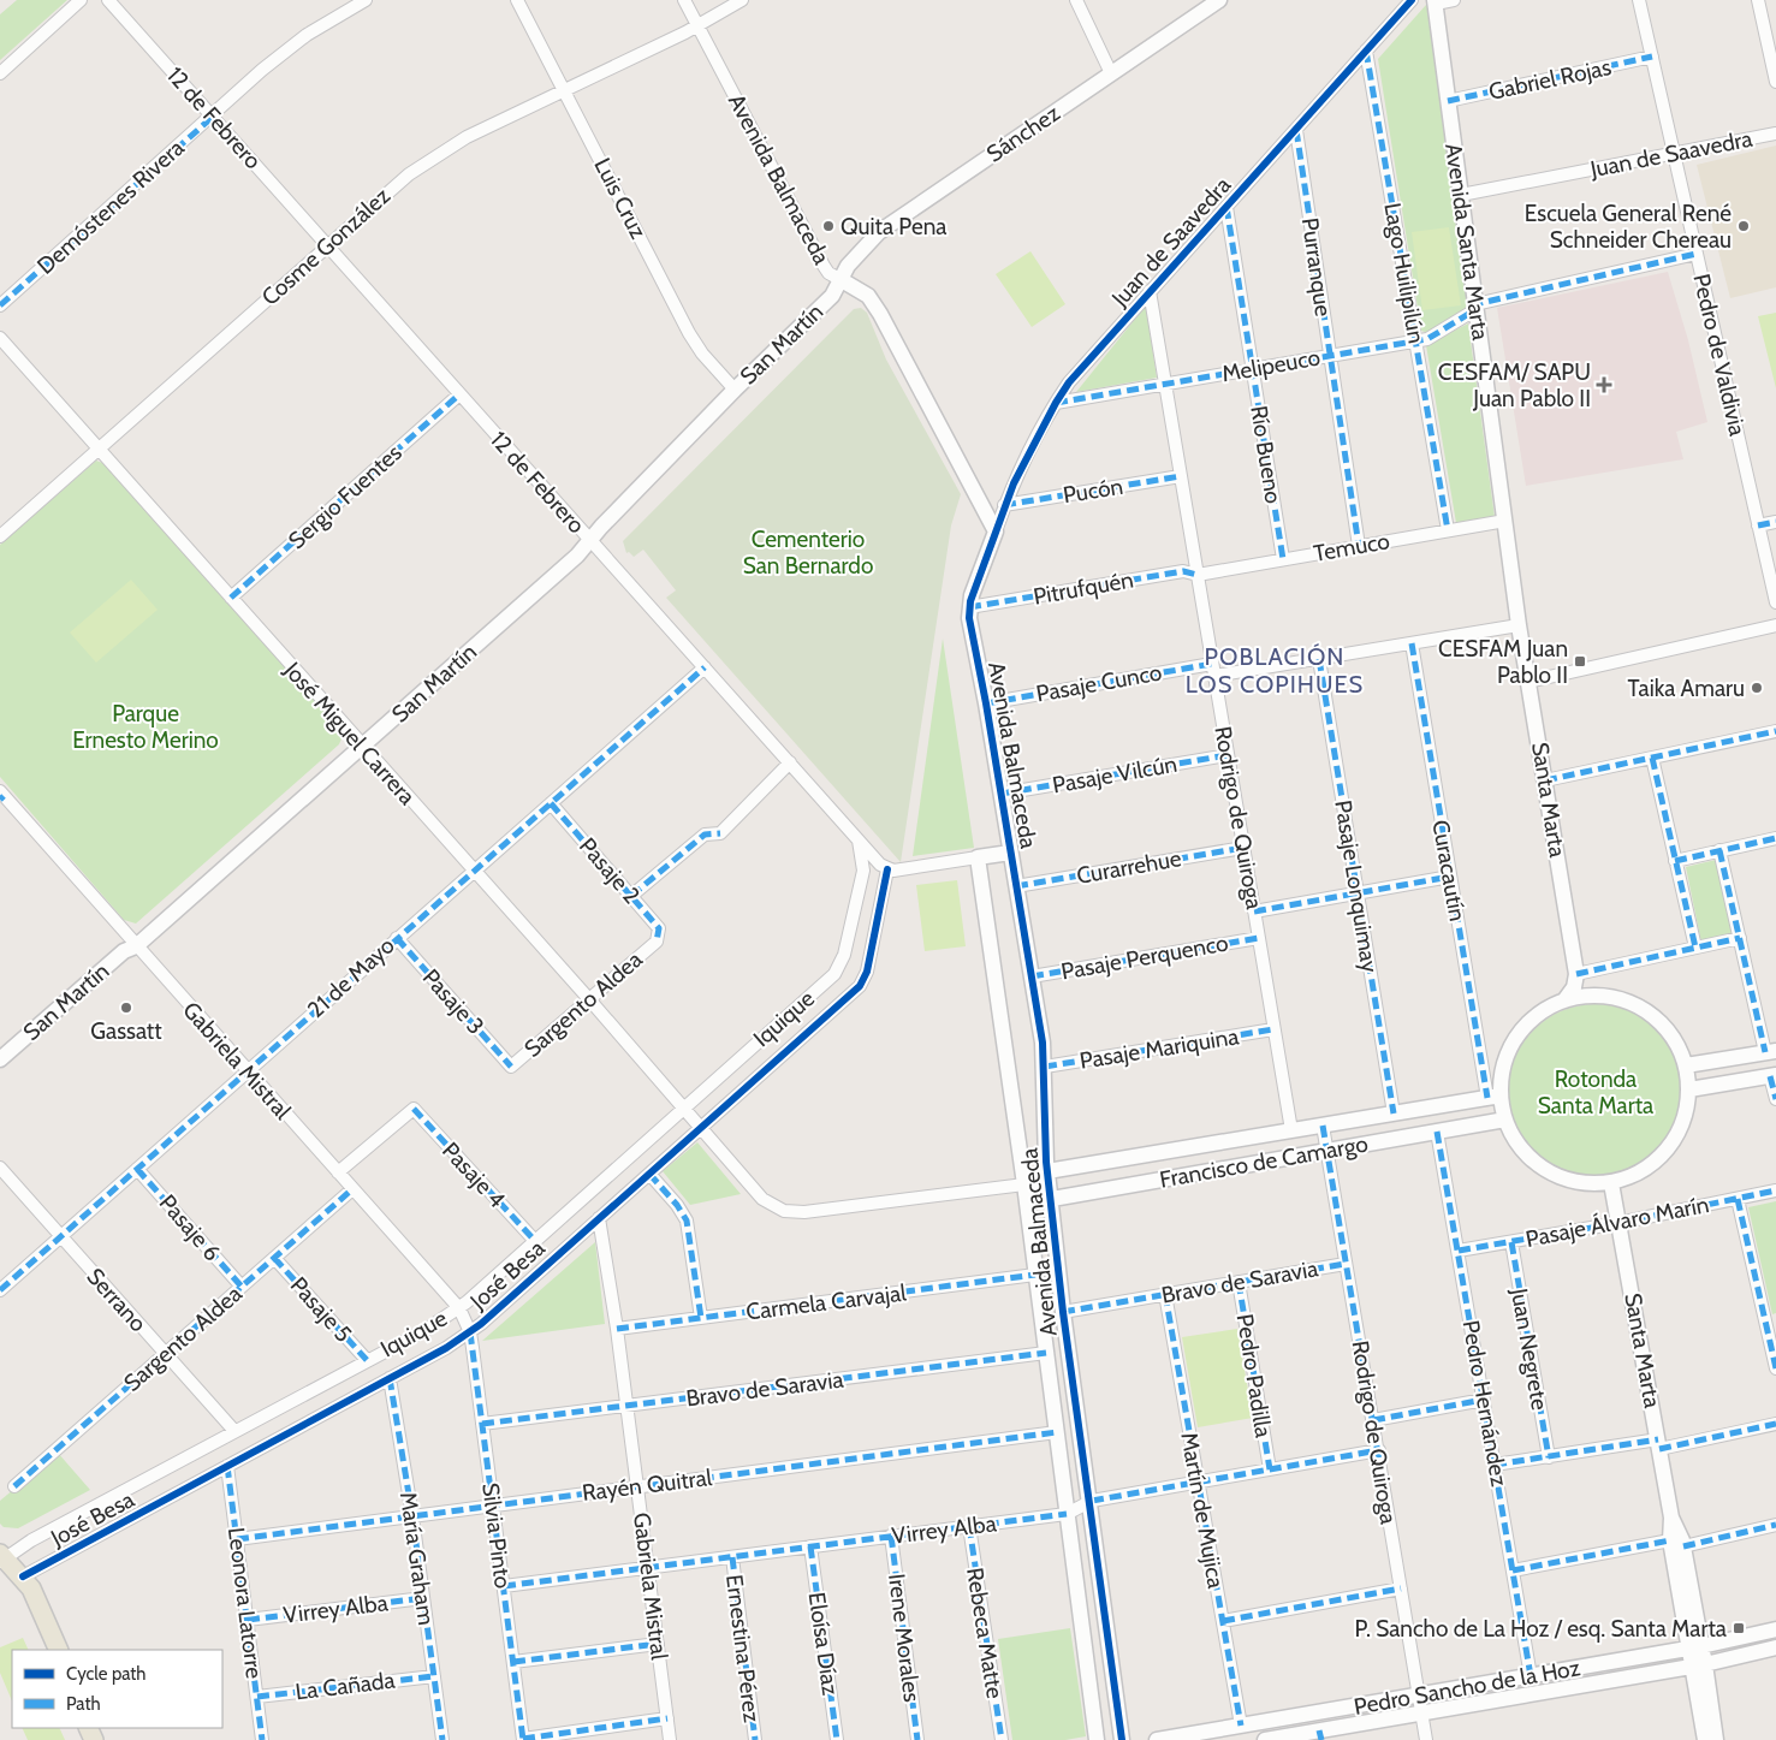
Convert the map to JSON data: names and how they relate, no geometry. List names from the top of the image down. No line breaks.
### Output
{"streets":{"street":["Gabriel Rojas","12 de Febrero","Sánchez","Juan de Saavedra","Avenida Balmaceda","Luis Cruz","Demóstenes Rivera","Avenida Santa Marta","Cosme González","Purranque","Lago Huilipilún","San Martín","Pedro de Valdivia","Melipeuco","Río Bueno","Pucón","Sergio Fuentes","Temuco","Pitrufquén","Pasaje Cunco","José Miguel Carrera","Pasaje Vilcún","Santa Marta","Rodrigo de Quiroga","Curarrehue","Pasaje 2","Curacautín","Pasaje Lonquimay","Pasaje Perquenco","21 de Mayo","Pasaje 3","Sargento Aldea","Iquique","Pasaje Mariquina","Gabriela Mistral","Francisco de Camargo","Pasaje 4","Pasaje Álvaro Marín","Pasaje 6","José Besa","Bravo de Saravia","Serrano","Carmela Carvajal","Pasaje 5","Juan Negrete","Pedro Padilla","Pedro Hernández","Rayén Quitral","Martín de Mujica","Virrey Alba","Silvia Pinto","María Graham","Leonora Latorre","Rebeca Matte","Irene Morales","Eloísa Díaz","Ernestina Pérez","La Cañada","Pedro Sancho de la Hoz"]},"crossings":[["Gabriel Rojas","Avenida Santa Marta"],["Gabriel Rojas","Pedro de Valdivia"],["12 de Febrero","Demóstenes Rivera"],["12 de Febrero","Cosme González"],["12 de Febrero","San Martín"],["12 de Febrero","Sergio Fuentes"],["12 de Febrero","21 de Mayo"],["12 de Febrero","Iquique"],["12 de Febrero","José Besa"],["Sánchez","Avenida Balmaceda"],["Sánchez","San Martín"],["Juan de Saavedra","Avenida Balmaceda"],["Juan de Saavedra","Avenida Santa Marta"],["Juan de Saavedra","Purranque"],["Juan de Saavedra","Lago Huilipilún"],["Juan de Saavedra","Pedro de Valdivia"],["Juan de Saavedra","Melipeuco"],["Juan de Saavedra","Río Bueno"],["Juan de Saavedra","Pucón"],["Juan de Saavedra","Rodrigo de Quiroga"],["Avenida Balmaceda","Cosme González"],["Avenida Balmaceda","San Martín"],["Avenida Balmaceda","Pitrufquén"],["Avenida Balmaceda","Pasaje Cunco"],["Avenida Balmaceda","Pasaje Vilcún"],["Avenida Balmaceda","Curarrehue"],["Avenida Balmaceda","Pasaje Perquenco"],["Avenida Balmaceda","Pasaje Mariquina"],["Avenida Balmaceda","Francisco de Camargo"],["Avenida Balmaceda","Bravo de Saravia"],["Avenida Balmaceda","Carmela Carvajal"],["Avenida Balmaceda","Rayén Quitral"],["Avenida Balmaceda","Virrey Alba"],["Luis Cruz","Cosme González"],["Luis Cruz","San Martín"],["Avenida Santa Marta","Melipeuco"],["Avenida Santa Marta","Temuco"],["Avenida Santa Marta","Santa Marta"],["Cosme González","José Miguel Carrera"],["Purranque","Melipeuco"],["Purranque","Temuco"],["Lago Huilipilún","Melipeuco"],["Lago Huilipilún","Temuco"],["San Martín","José Miguel Carrera"],["San Martín","Gabriela Mistral"],["Melipeuco","Río Bueno"],["Melipeuco","Rodrigo de Quiroga"],["Río Bueno","Temuco"],["Pucón","Rodrigo de Quiroga"],["Sergio Fuentes","José Miguel Carrera"],["Temuco","Pitrufquén"],["Temuco","Rodrigo de Quiroga"],["Pitrufquén","Rodrigo de Quiroga"],["Pasaje Cunco","Rodrigo de Quiroga"],["José Miguel Carrera","21 de Mayo"],["José Miguel Carrera","Sargento Aldea"],["José Miguel Carrera","Iquique"],["José Miguel Carrera","Francisco de Camargo"],["José Miguel Carrera","José Besa"],["Pasaje Vilcún","Rodrigo de Quiroga"],["Santa Marta","Curacautín"],["Santa Marta","Francisco de Camargo"],["Santa Marta","Pasaje Álvaro Marín"],["Santa Marta","Pedro Sancho de la Hoz"],["Rodrigo de Quiroga","Curarrehue"],["Rodrigo de Quiroga","Pasaje Perquenco"],["Rodrigo de Quiroga","Pasaje Mariquina"],["Rodrigo de Quiroga","Francisco de Camargo"],["Rodrigo de Quiroga","Bravo de Saravia"],["Rodrigo de Quiroga","Virrey Alba"],["Rodrigo de Quiroga","Pedro Sancho de la Hoz"],["Pasaje 2","21 de Mayo"],["Pasaje 2","Sargento Aldea"],["Curacautín","Francisco de Camargo"],["Pasaje Lonquimay","Francisco de Camargo"],["21 de Mayo","Pasaje 3"],["21 de Mayo","Gabriela Mistral"],["21 de Mayo","Pasaje 6"],["21 de Mayo","Serrano"],["Pasaje 3","Sargento Aldea"],["Sargento Aldea","Gabriela Mistral"],["Sargento Aldea","Pasaje 6"],["Sargento Aldea","Serrano"],["Sargento Aldea","Pasaje 5"],["Iquique","Gabriela Mistral"],["Iquique","Pasaje 4"],["Iquique","Serrano"],["Iquique","Pasaje 5"],["Gabriela Mistral","Pasaje 4"],["Gabriela Mistral","José Besa"],["Gabriela Mistral","Bravo de Saravia"],["Gabriela Mistral","Carmela Carvajal"],["Gabriela Mistral","Rayén Quitral"],["Gabriela Mistral","Virrey Alba"],["Gabriela Mistral","Silvia Pinto"],["Francisco de Camargo","José Besa"],["Francisco de Camargo","Pedro Hernández"],["Pasaje Álvaro Marín","Juan Negrete"],["Pasaje Álvaro Marín","Pedro Hernández"],["José Besa","Silvia Pinto"],["José Besa","María Graham"],["José Besa","Leonora Latorre"],["Bravo de Saravia","Pedro Padilla"],["Bravo de Saravia","Martín de Mujica"],["Bravo de Saravia","Silvia Pinto"],["Pedro Padilla","Virrey Alba"],["Pedro Hernández","Pedro Sancho de la Hoz"],["Rayén Quitral","Silvia Pinto"],["Rayén Quitral","María Graham"],["Rayén Quitral","Leonora Latorre"],["Martín de Mujica","Virrey Alba"],["Martín de Mujica","Pedro Sancho de la Hoz"],["Virrey Alba","Silvia Pinto"],["Virrey Alba","María Graham"],["Virrey Alba","Leonora Latorre"],["Virrey Alba","Rebeca Matte"],["Virrey Alba","Irene Morales"],["Virrey Alba","Eloísa Díaz"],["Virrey Alba","Ernestina Pérez"],["María Graham","La Cañada"],["Leonora Latorre","La Cañada"]],"districts":["POBLACIÓN LOS COPIHUES"],"parks":["Cementerio San Bernardo","Parque Ernesto Merino","Rotonda Santa Marta"],"places":{"other":["Quita Pena","Escuela General René Schneider Chereau","Taika Amaru","Gassatt"],"health":["CESFAM/ SAPU Juan Pablo II"],"transit":["CESFAM Juan Pablo II","P. Sancho de La Hoz / esq. Santa Marta"]},"legend":["Cycle path","Path"]}
